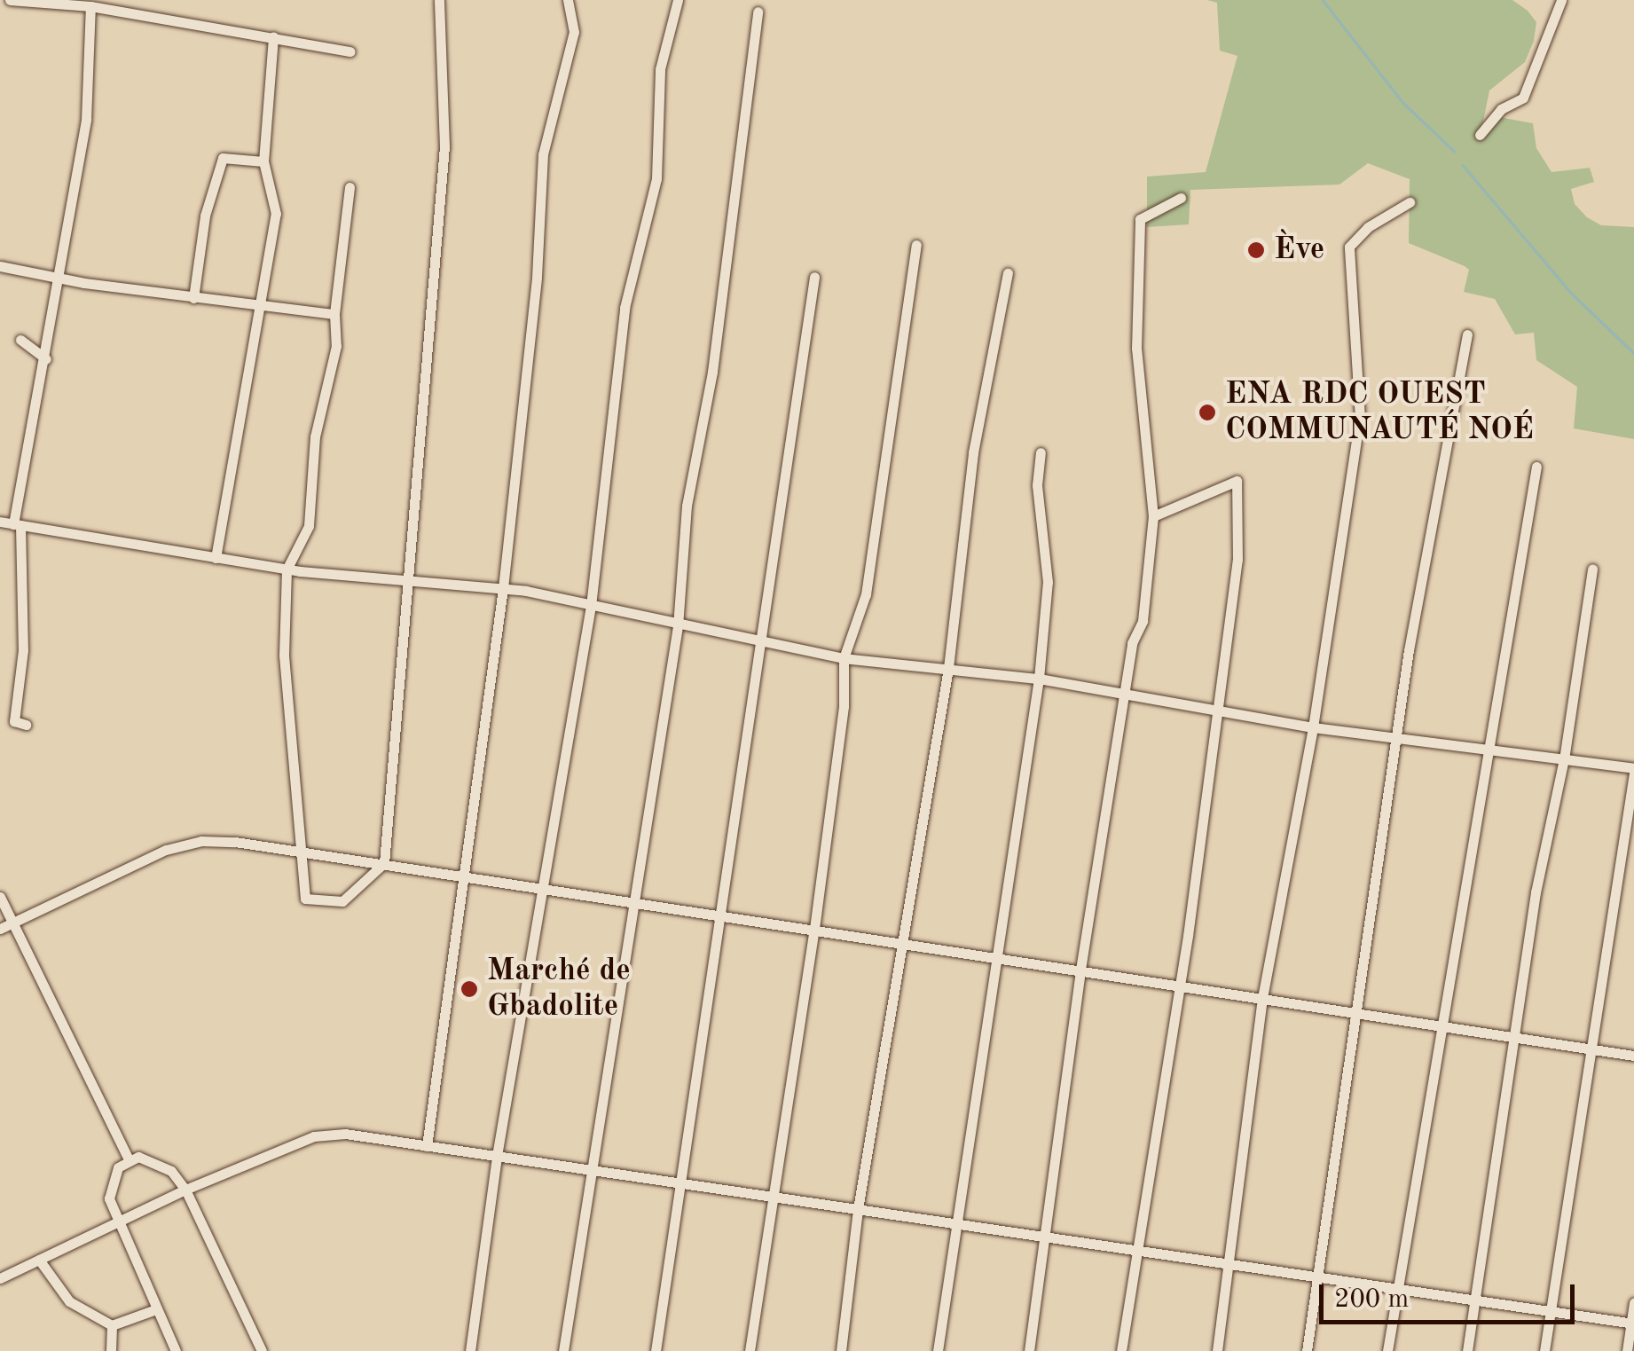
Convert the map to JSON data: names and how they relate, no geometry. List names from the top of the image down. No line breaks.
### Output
{"places":["Ève","ENA RDC OUEST COMMUNAUTÉ NOÉ","Marché de Gbadolite"],"scale_bar":"200 m"}
